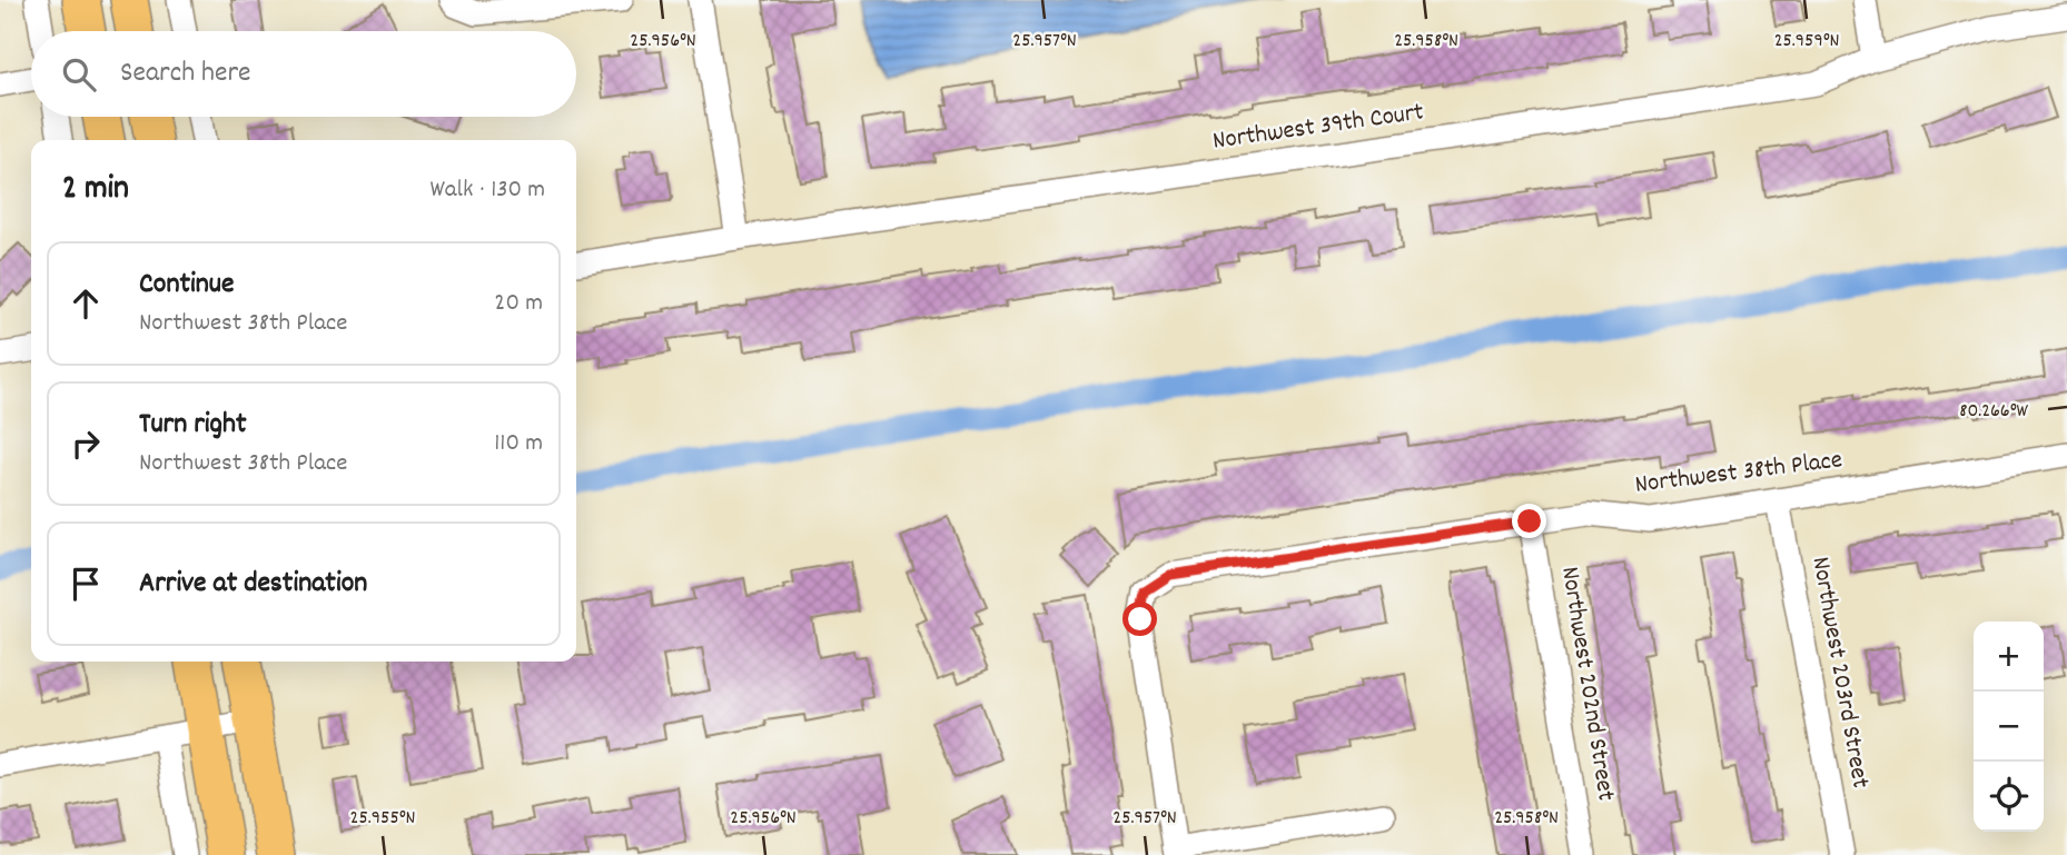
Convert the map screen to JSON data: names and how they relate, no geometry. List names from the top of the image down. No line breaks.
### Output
{"streets":{"street":["Northwest 39th Court","Northwest 38th Place","Northwest 203rd Street","Northwest 202nd Street"]},"crossings":[["Northwest 38th Place","Northwest 203rd Street"],["Northwest 38th Place","Northwest 202nd Street"]],"page":{"search":"Search here","heading":["2 min","Walk · 130 m"],"list":[["Continue","Northwest 38th Place","20 m"],["Turn right","Northwest 38th Place","110 m"],"Arrive at destination"],"map_buttons":["+","−"]},"coordinates":["25.956°N","25.957°N","25.958°N","25.959°N","80.266°W","25.955°N"]}
